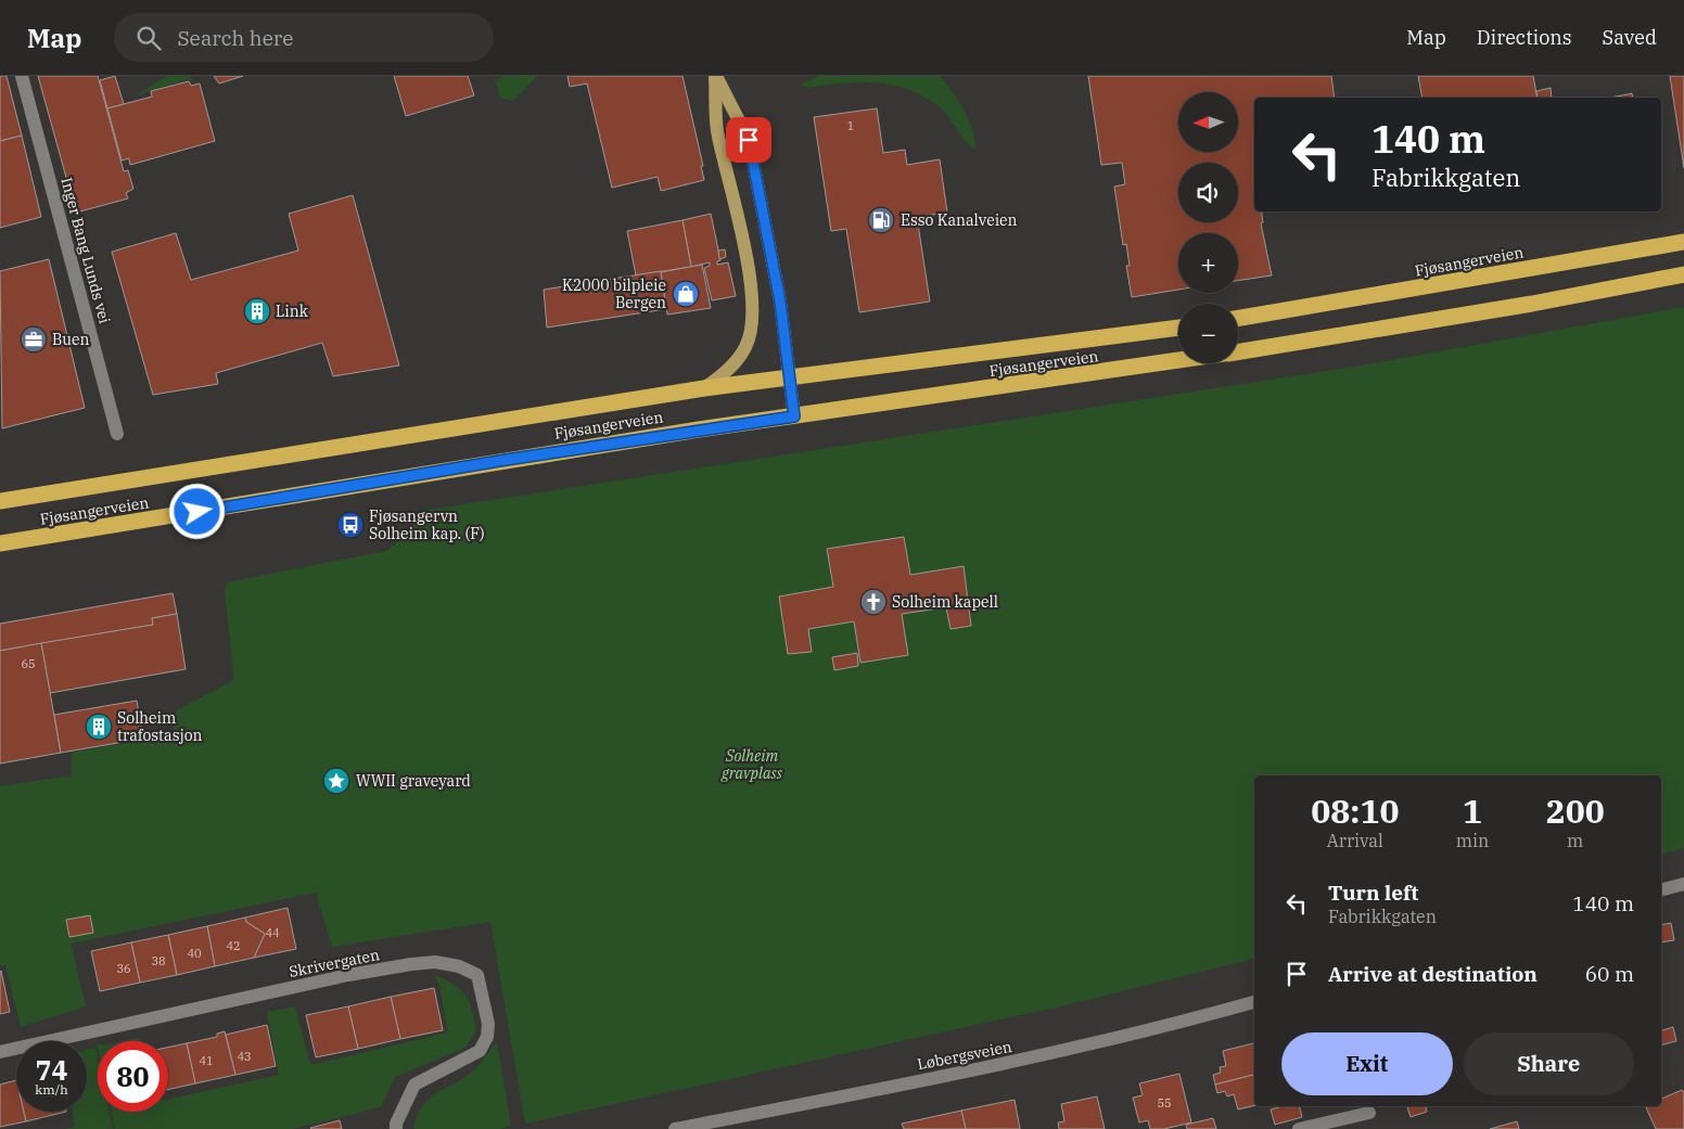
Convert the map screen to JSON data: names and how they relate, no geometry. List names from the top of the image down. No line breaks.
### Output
{"streets":{"highway":["Fjøsangerveien"],"street":["Inger Bang Lunds vei","Skrivergaten","Løbergsveien"]},"parks":["Solheim gravplass"],"places":{"fuel station":["Esso Kanalveien"],"shop":["K2000 bilpleie Bergen"],"building":["Link","Solheim trafostasjon"],"office":["Buen"],"bus stop":["Fjøsangervn Solheim kap. (F)"],"church":["Solheim kapell"],"place":["WWII graveyard"]},"house_numbers":["1","65","44","42","40","38","36","43","41","55"],"north":"left","page":{"header":"Map","search":"Search here","nav":["Map","Directions","Saved"],"map_buttons":["+","−"],"turn":["140 m","Fabrikkgaten"],"eta":["08:10","Arrival","1","min","200","m"],"list":[{"name":"Turn left","note":"Fabrikkgaten","value":"140 m"},{"name":"Arrive at destination","value":"60 m"}],"buttons":["Exit","Share"],"speed":"74 km/h","limit":"80"}}
